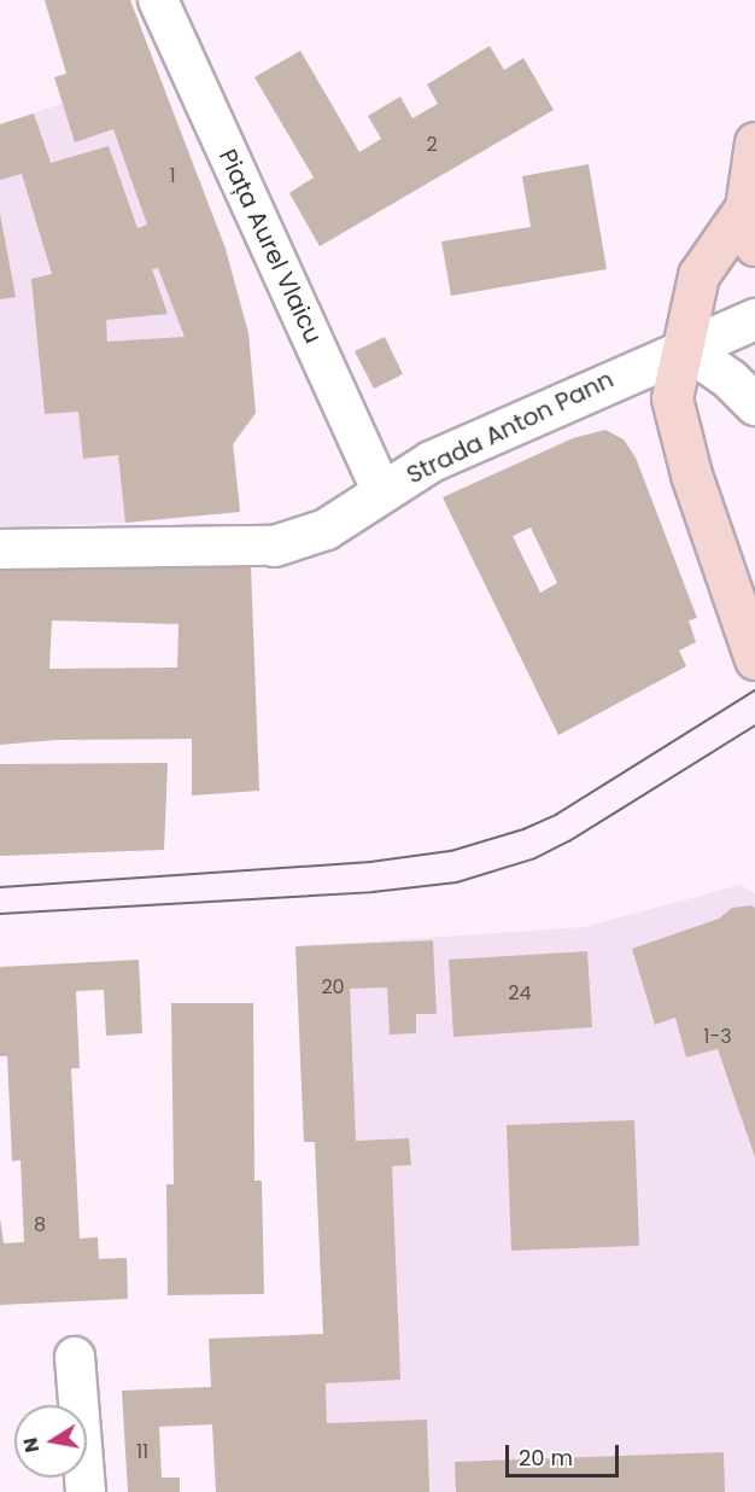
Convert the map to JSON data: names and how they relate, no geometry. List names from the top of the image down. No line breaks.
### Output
{"streets":{"street":["Piața Aurel Vlaicu","Strada Anton Pann"]},"crossings":[["Piața Aurel Vlaicu","Strada Anton Pann"]],"house_numbers":["2","1","20","24","1-3","8","11"],"scale_bar":"20 m","north":"left"}
